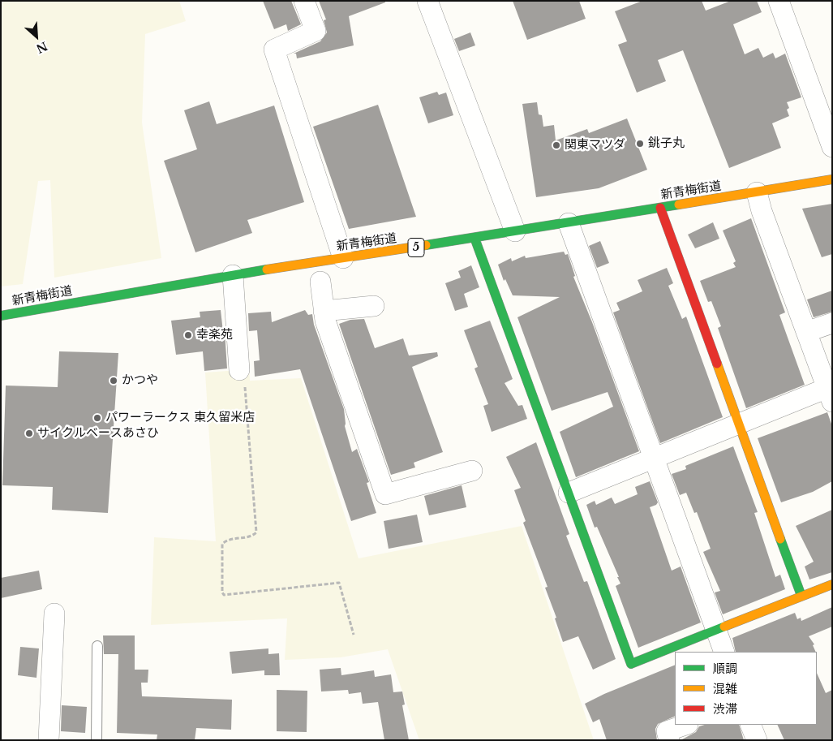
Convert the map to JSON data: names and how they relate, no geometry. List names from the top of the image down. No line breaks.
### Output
{"streets":{"street":["新青梅街道","5"]},"places":["銚子丸","関東マツダ","幸楽苑","かつや","パワーラークス 東久留米店","サイクルベースあさひ"],"legend":["順調","混雑","渋滞"],"north":"bottom right"}
